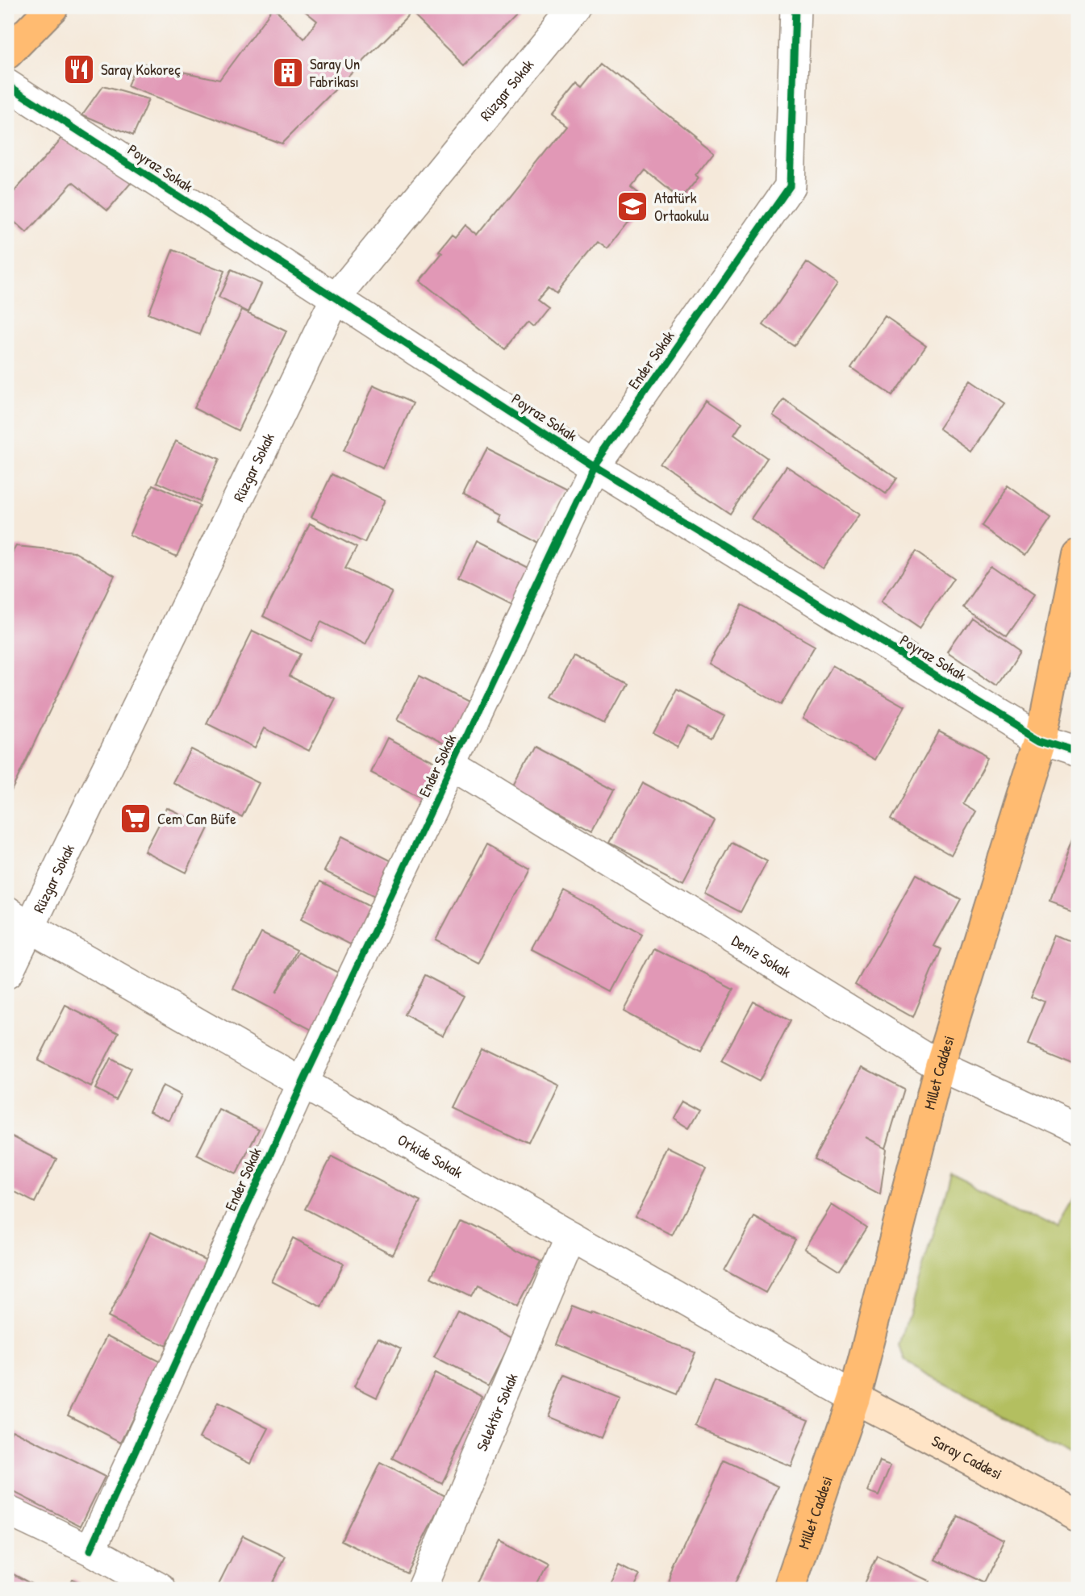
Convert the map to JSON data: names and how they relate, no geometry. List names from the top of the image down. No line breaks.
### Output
{"streets":{"main road":["Millet Caddesi"],"street":["Rüzgar Sokak","Poyraz Sokak","Ender Sokak","Deniz Sokak","Orkide Sokak","Selektör Sokak","Saray Caddesi"]},"crossings":[["Rüzgar Sokak","Poyraz Sokak"],["Rüzgar Sokak","Orkide Sokak"],["Poyraz Sokak","Ender Sokak"],["Poyraz Sokak","Millet Caddesi"],["Ender Sokak","Deniz Sokak"],["Ender Sokak","Orkide Sokak"],["Deniz Sokak","Millet Caddesi"],["Millet Caddesi","Orkide Sokak"],["Millet Caddesi","Saray Caddesi"],["Orkide Sokak","Selektör Sokak"],["Orkide Sokak","Saray Caddesi"]],"places":{"restaurant":["Saray Kokoreç"],"building":["Saray Un Fabrikası"],"school or university":["Atatürk Ortaokulu"],"supermarket":["Cem Can Büfe"]}}
